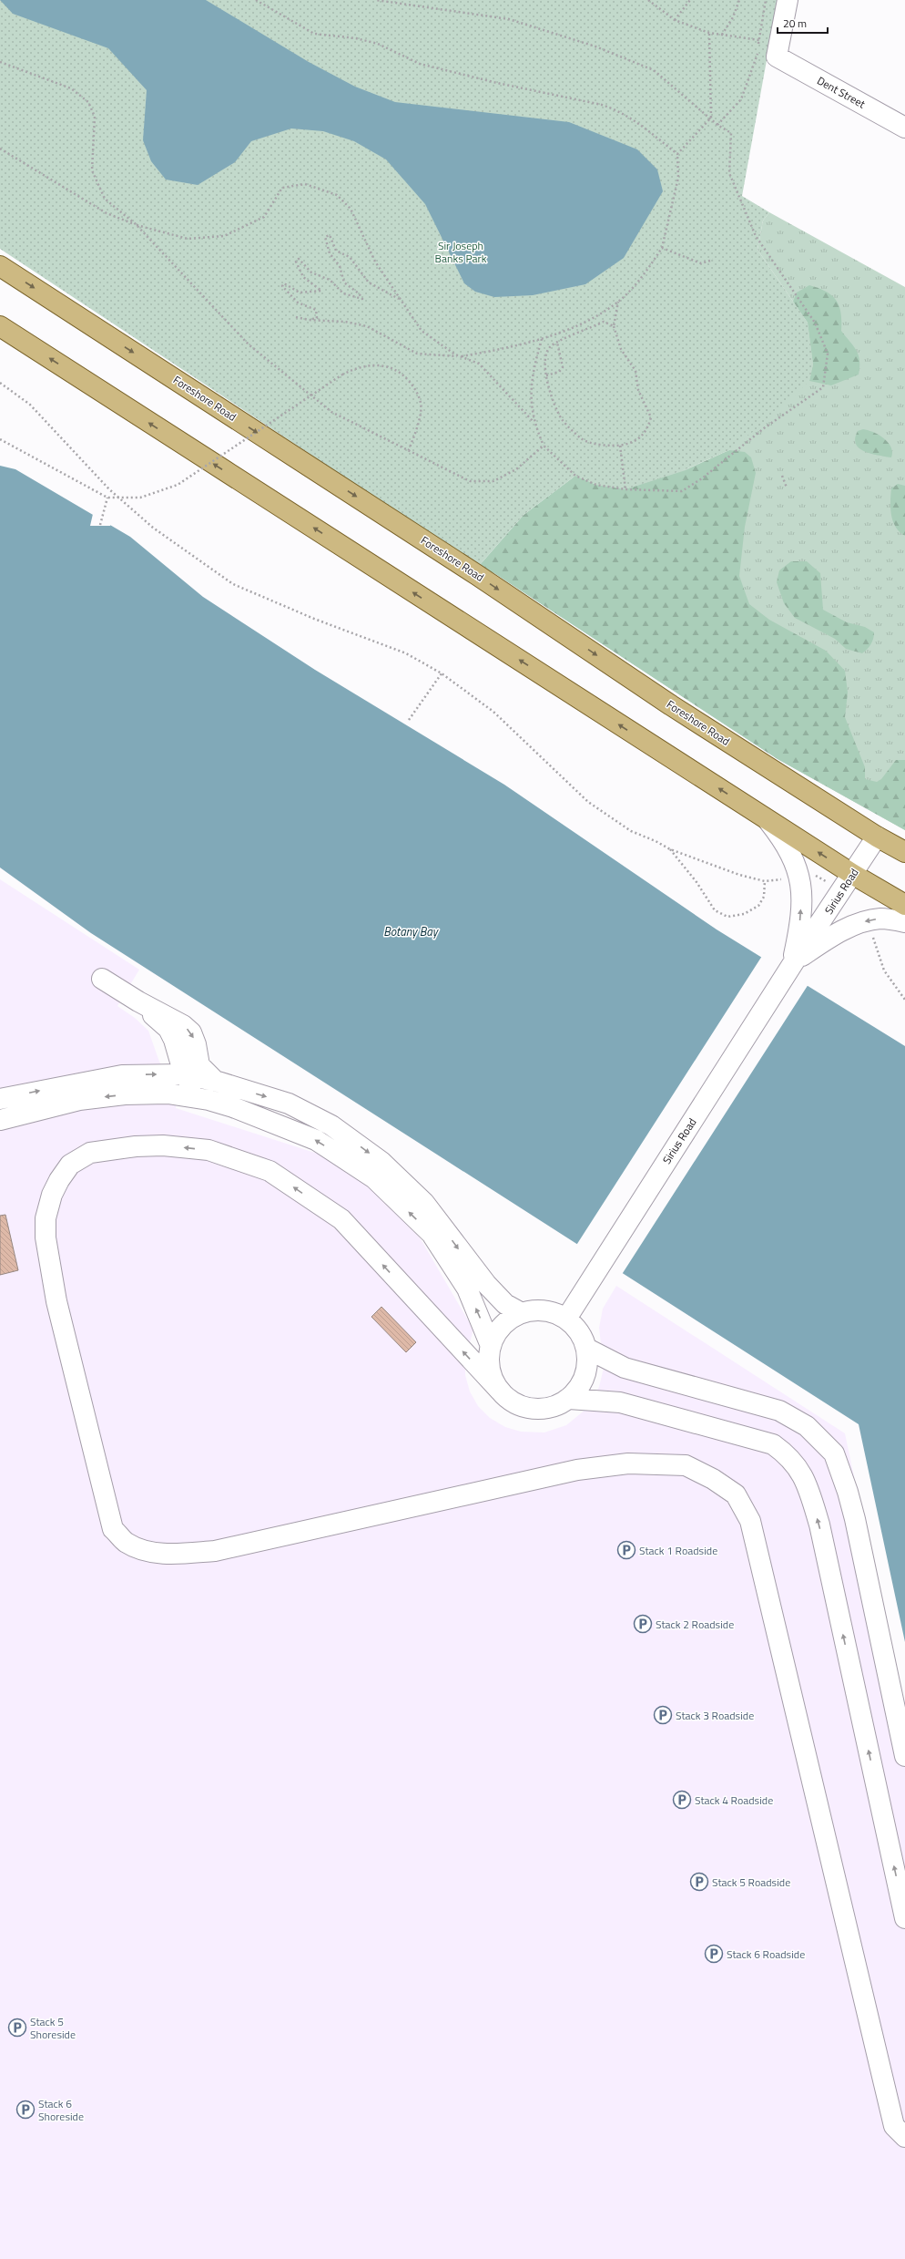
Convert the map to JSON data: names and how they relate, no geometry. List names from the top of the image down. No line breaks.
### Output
{"streets":{"main road":["Foreshore Road"],"street":["Dent Street","Sirius Road"]},"crossings":[["Foreshore Road","Sirius Road"]],"water":["Botany Bay"],"parks":["Sir Joseph Banks Park"],"places":{"parking":["Stack 1 Roadside","Stack 2 Roadside","Stack 3 Roadside","Stack 4 Roadside","Stack 5 Roadside","Stack 6 Roadside","Stack 5 Shoreside","Stack 6 Shoreside"]},"scale_bar":"20 m"}
